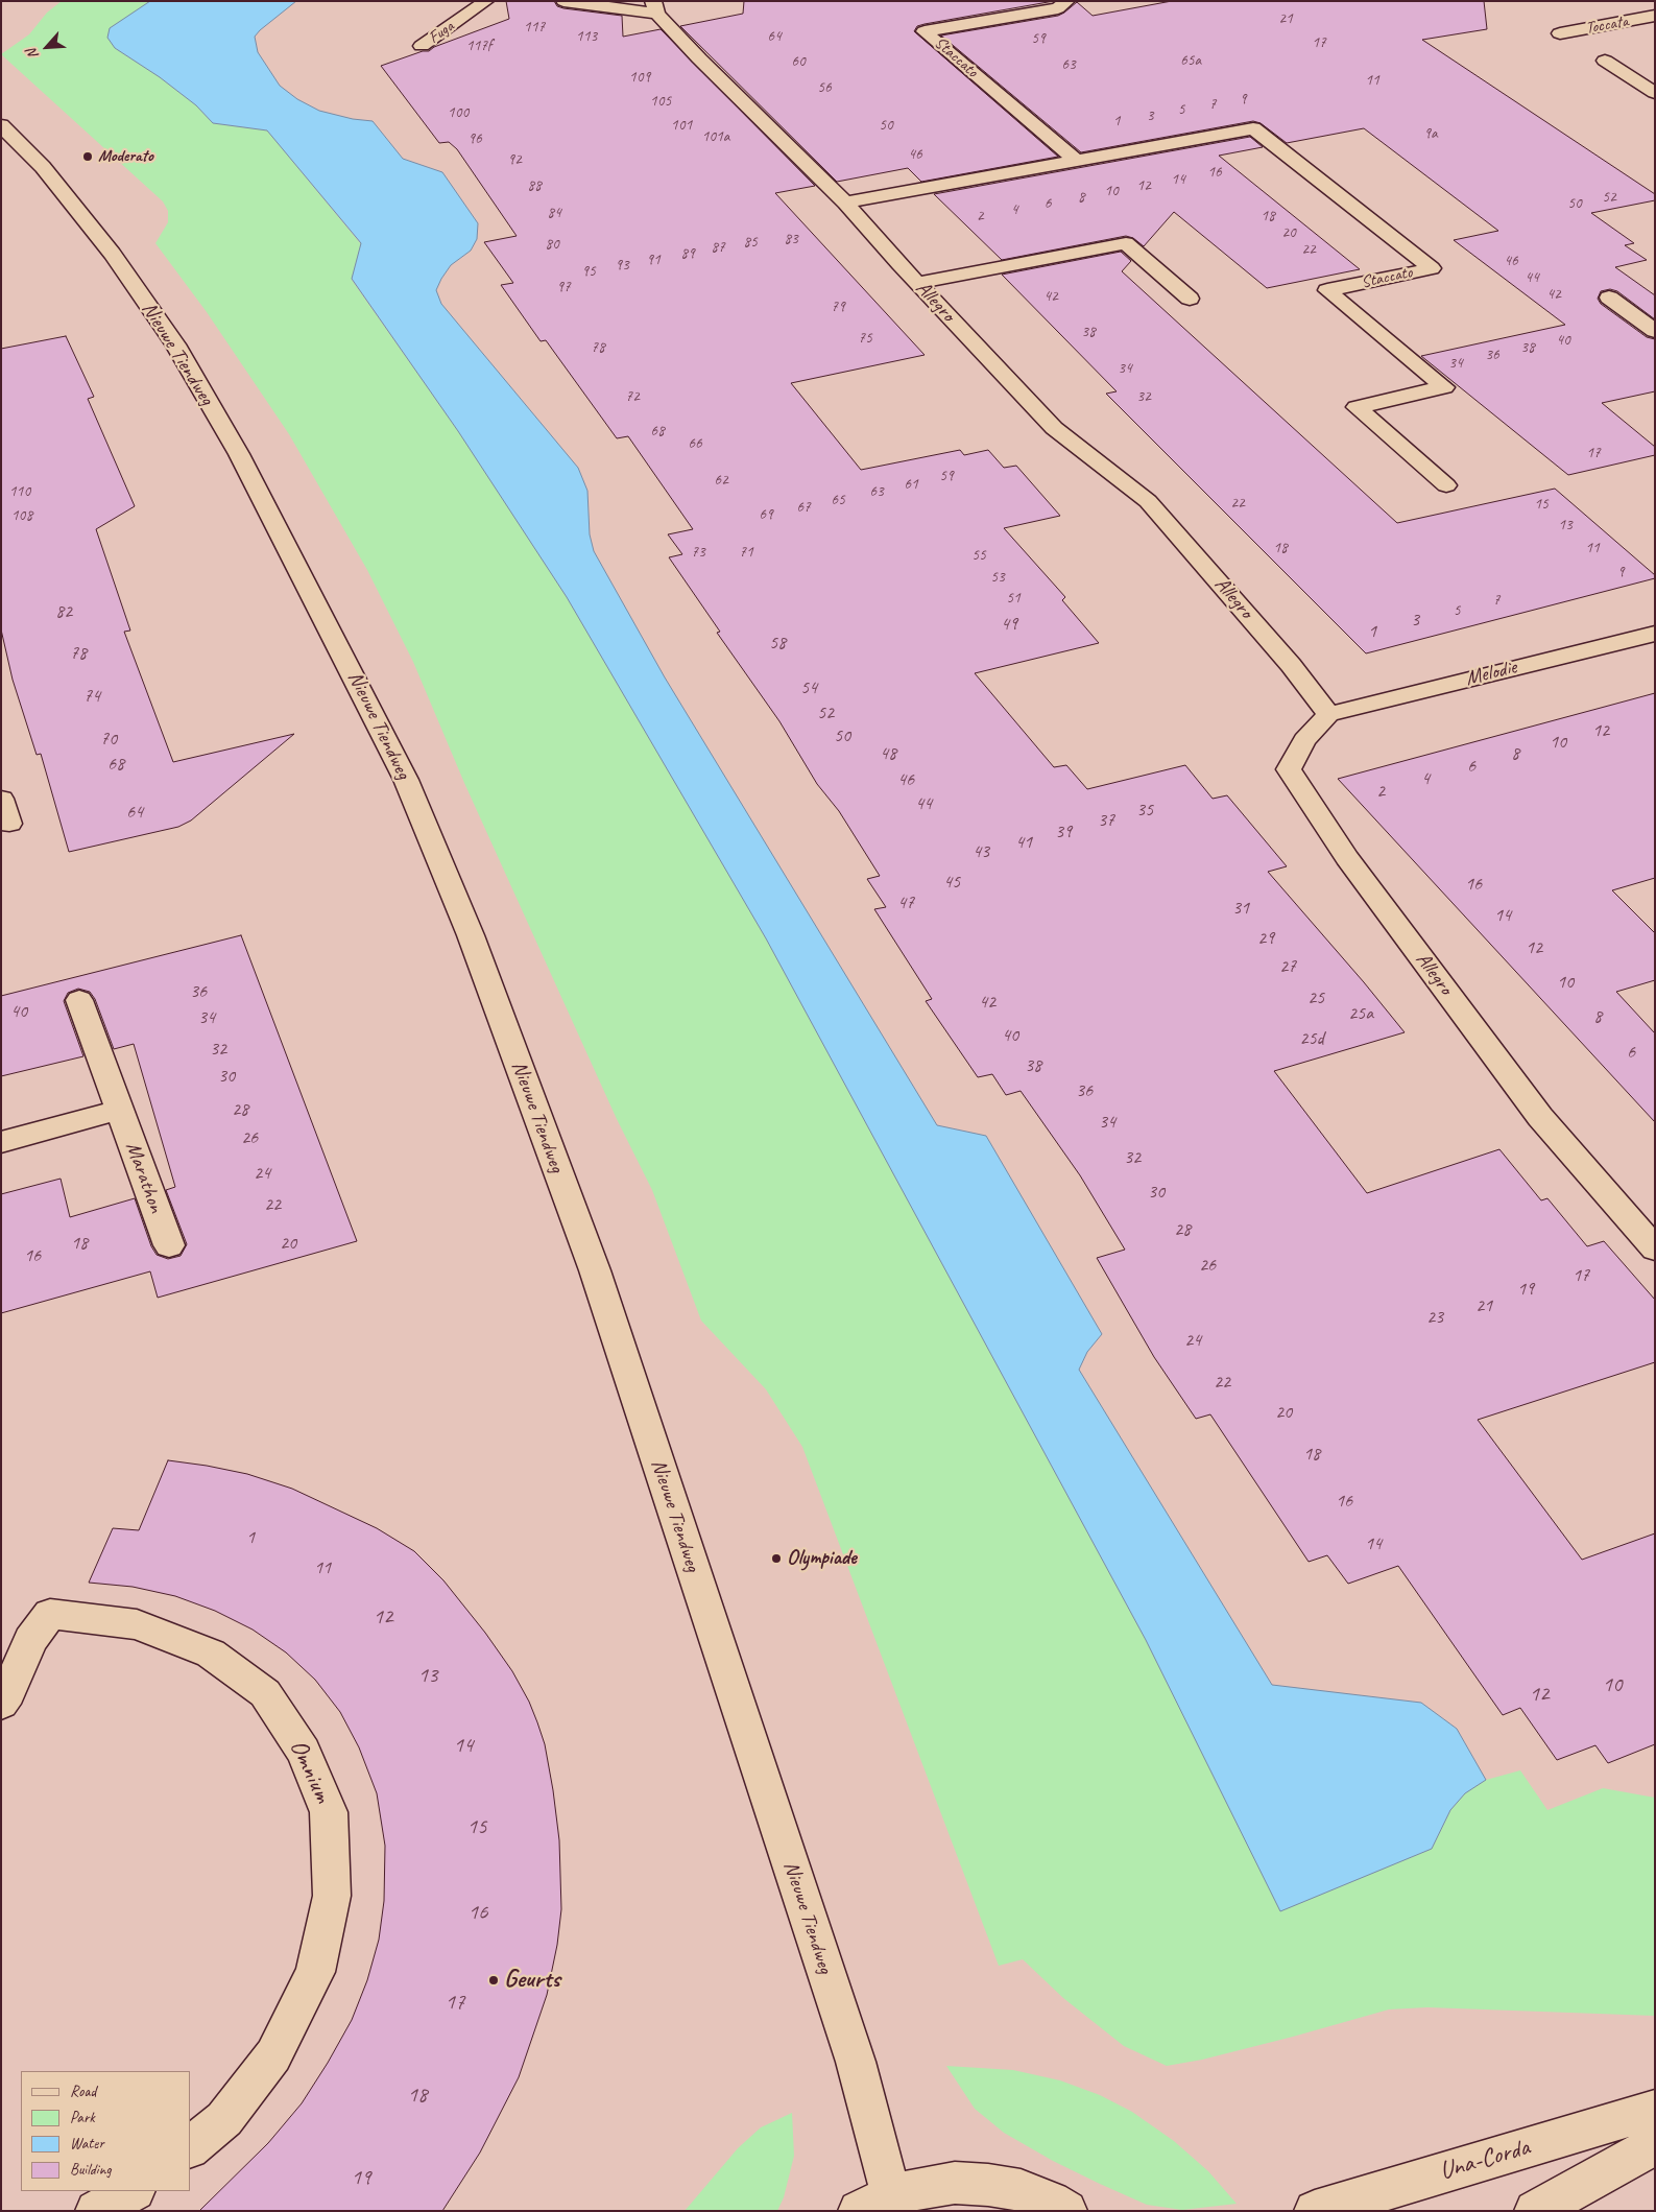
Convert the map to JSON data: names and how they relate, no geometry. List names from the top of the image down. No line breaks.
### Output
{"streets":{"street":["Toccata","Fuga","Staccato","Allegro","Nieuwe Tiendweg","Melodie","Marathon","Omnium","Una-Corda"]},"crossings":[["Staccato","Allegro"],["Allegro","Melodie"]],"places":["Moderato","Olympiade","Geurts"],"house_numbers":["21","117","113","64","59","17","117f","65a","60","63","109","11","56","9","105","7","5","100","3","1","101","50","9a","101a","96","46","92","16","14","88","12","10","8","52","6","50","4","84","2","18","20","83","85","80","87","22","89","91","46","93","95","44","97","42","42","79","38","75","40","78","38","36","34","34","72","32","68","66","17","59","62","61","110","63","65","22","15","67","69","108","13","18","11","73","71","55","9","53","51","7","5","82","3","49","1","58","78","54","74","52","12","50","70","10","48","8","68","6","4","46","2","44","35","64","37","39","41","43","45","16","47","31","14","29","12","27","10","36","25","42","40","25a","8","34","40","25d","32","6","38","30","36","28","34","26","32","24","30","22","28","18","20","16","26","17","19","21","23","24","22","20","18","16","1","14","11","12","13","10","12","14","15","16","17","18","19"],"legend":["Road","Park","Water","Building"],"north":"bottom left"}
